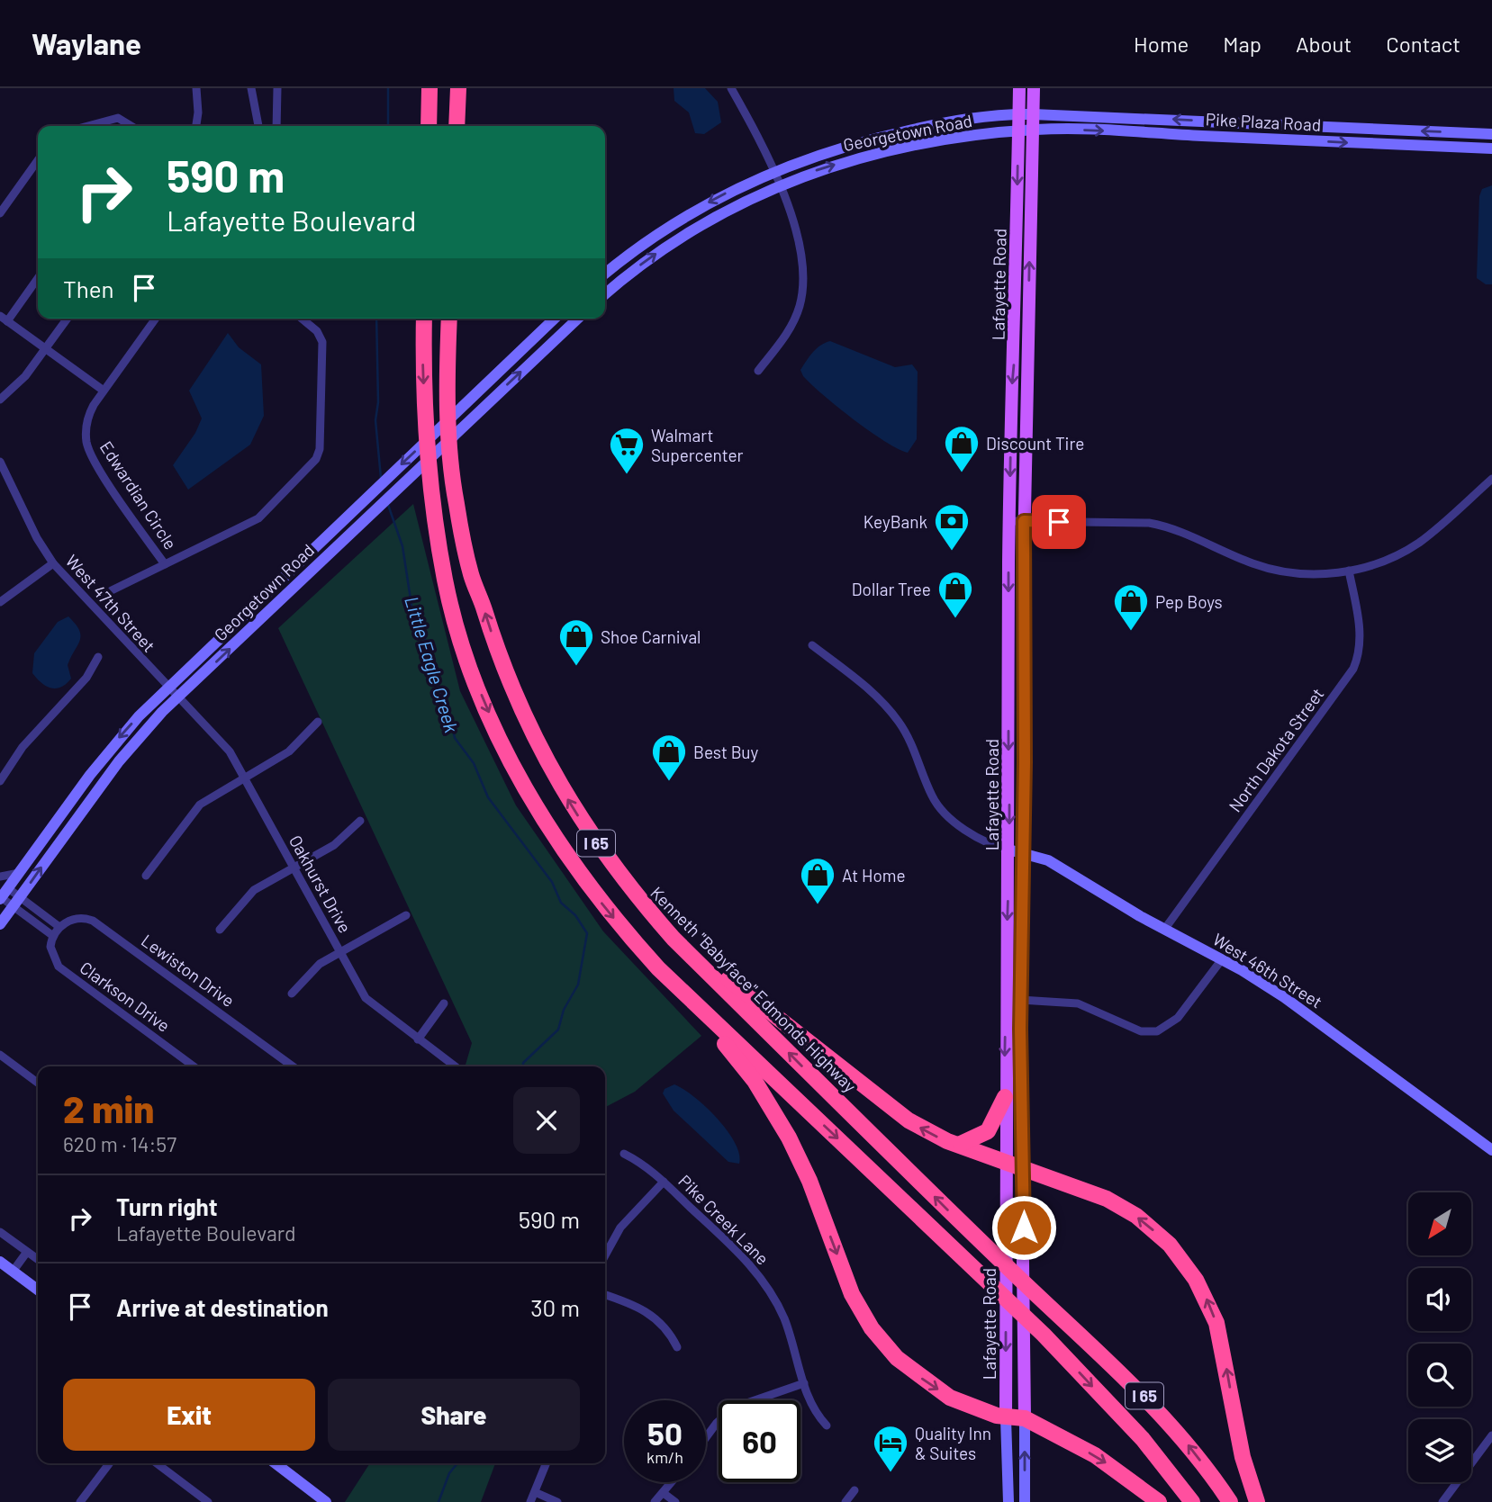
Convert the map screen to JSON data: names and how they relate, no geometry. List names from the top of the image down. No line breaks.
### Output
{"streets":{"highway":["I 65","Kenneth \"Babyface\" Edmonds Highway"],"main road":["Pike Plaza Road","Georgetown Road","Lafayette Road","West 46th Street"],"street":["Edwardian Circle","West 47th Street","North Dakota Street","Oakhurst Drive","Lewiston Drive","Clarkson Drive","Pike Creek Lane"]},"crossings":[["Pike Plaza Road","Georgetown Road"],["Pike Plaza Road","Lafayette Road"],["Georgetown Road","Lafayette Road"],["Georgetown Road","West 47th Street"],["Georgetown Road","Oakhurst Drive"],["Lafayette Road","West 46th Street"],["West 47th Street","Oakhurst Drive"],["North Dakota Street","West 46th Street"],["Lewiston Drive","Clarkson Drive"]],"water":["Little Eagle Creek"],"places":{"shop":["Discount Tire","Dollar Tree","Pep Boys","Shoe Carnival","Best Buy","At Home"],"supermarket":["Walmart Supercenter"],"bank":["KeyBank"],"hotel":["Quality Inn & Suites"]},"north":"bottom left","page":{"header":"Waylane","nav":["Home","Map","About","Contact"],"turn":["590 m","Lafayette Boulevard"],"then":"Then","heading":["2 min","620 m · 14:57"],"list":[{"name":"Turn right","note":"Lafayette Boulevard","value":"590 m"},{"name":"Arrive at destination","value":"30 m"}],"buttons":["Exit","Share"],"speed":"50 km/h","limit":"60"}}
